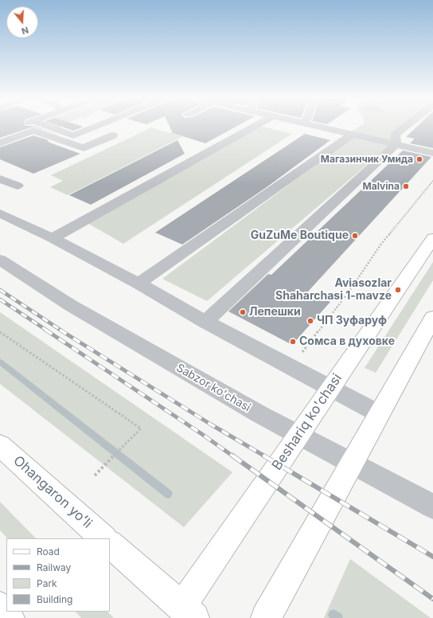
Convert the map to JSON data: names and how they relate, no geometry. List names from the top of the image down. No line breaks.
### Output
{"streets":{"main road":["Beshariq ko'chasi","Ohangaron yoʻli"],"street":["Sabzor ko'chasi"]},"crossings":[["Sabzor ko'chasi","Beshariq ko'chasi"]],"places":["Магазинчик Умида","Malvina","GuZuMe Boutique","Aviasozlar Shaharchasi 1-mavze","Лепешки","ЧП Зуфаруф","Сомса в духовке"],"legend":["Road","Railway","Park","Building"],"north":"bottom"}
